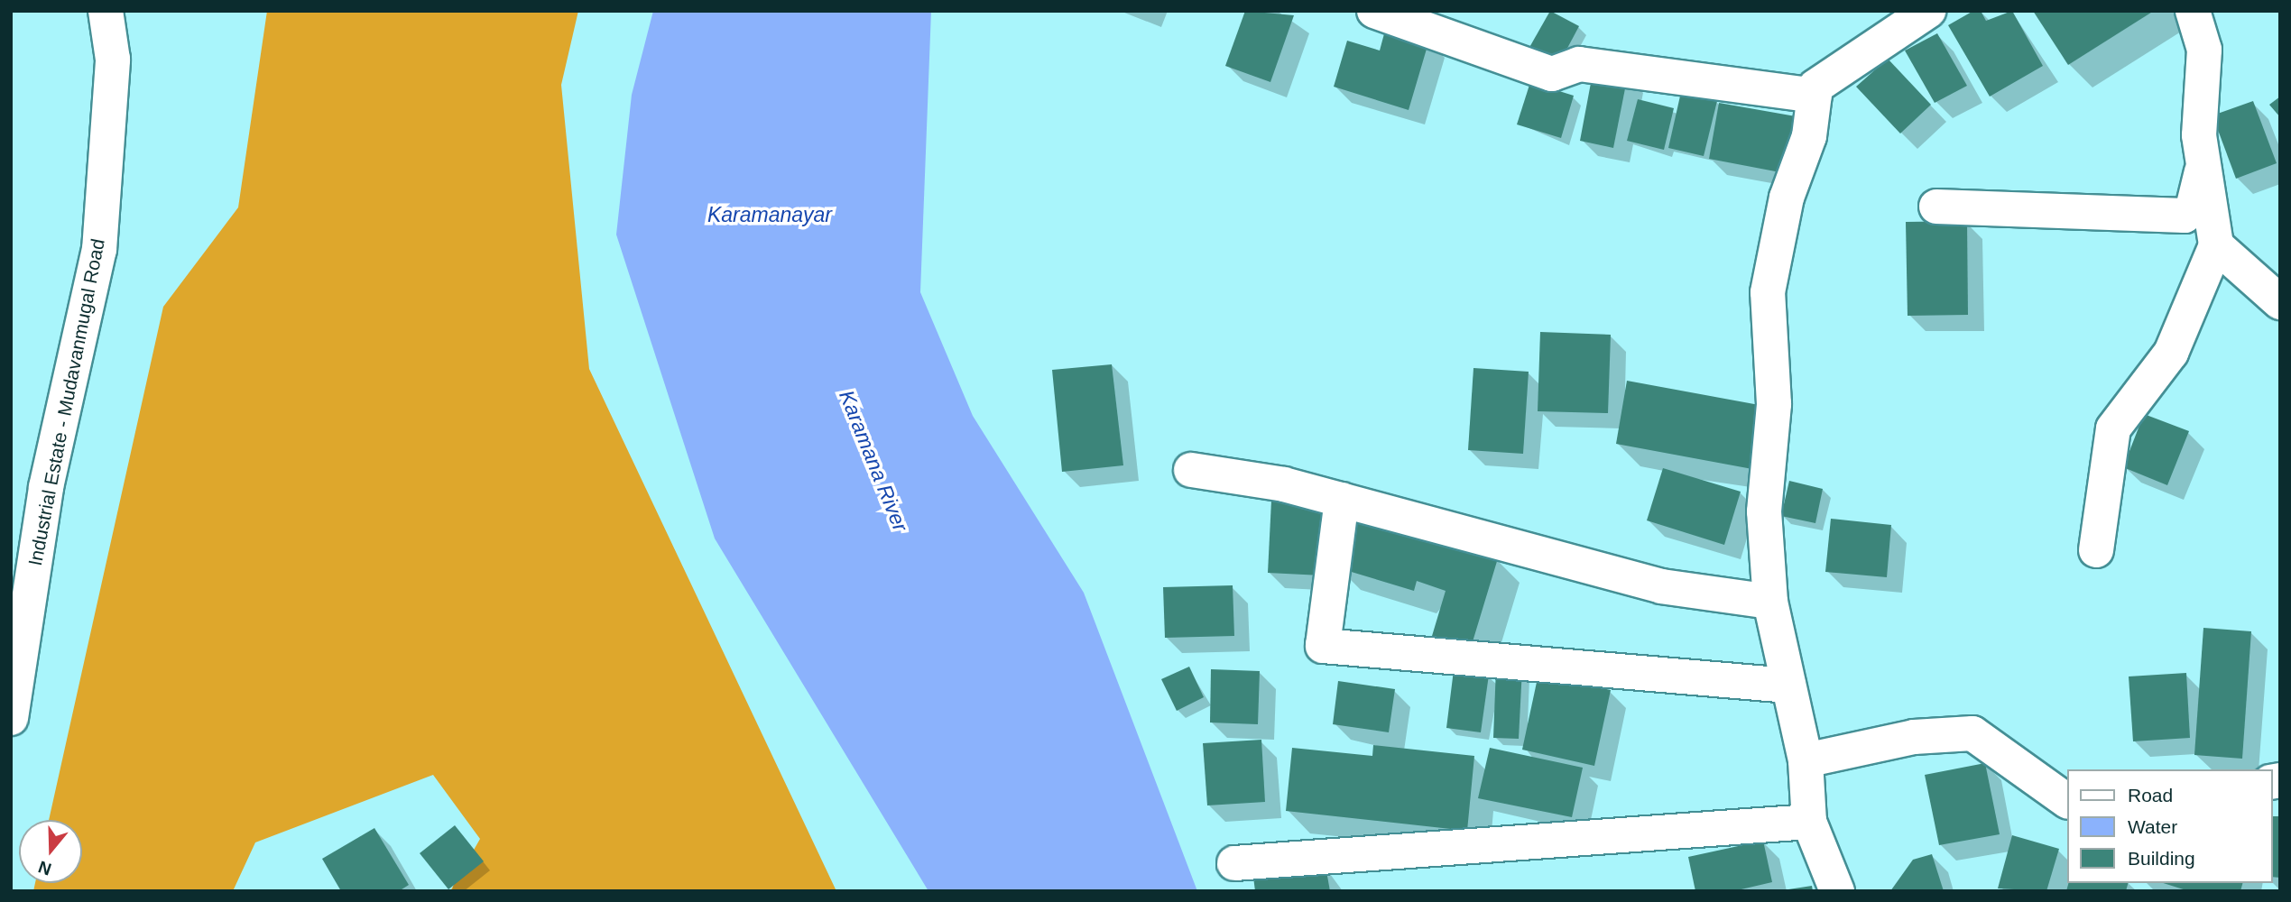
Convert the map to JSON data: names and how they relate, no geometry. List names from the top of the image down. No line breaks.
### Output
{"streets":{"street":["Industrial Estate - Mudavanmugal Road"]},"water":["Karamanayar","Karamana River"],"legend":["Road","Water","Building"],"north":"bottom"}
